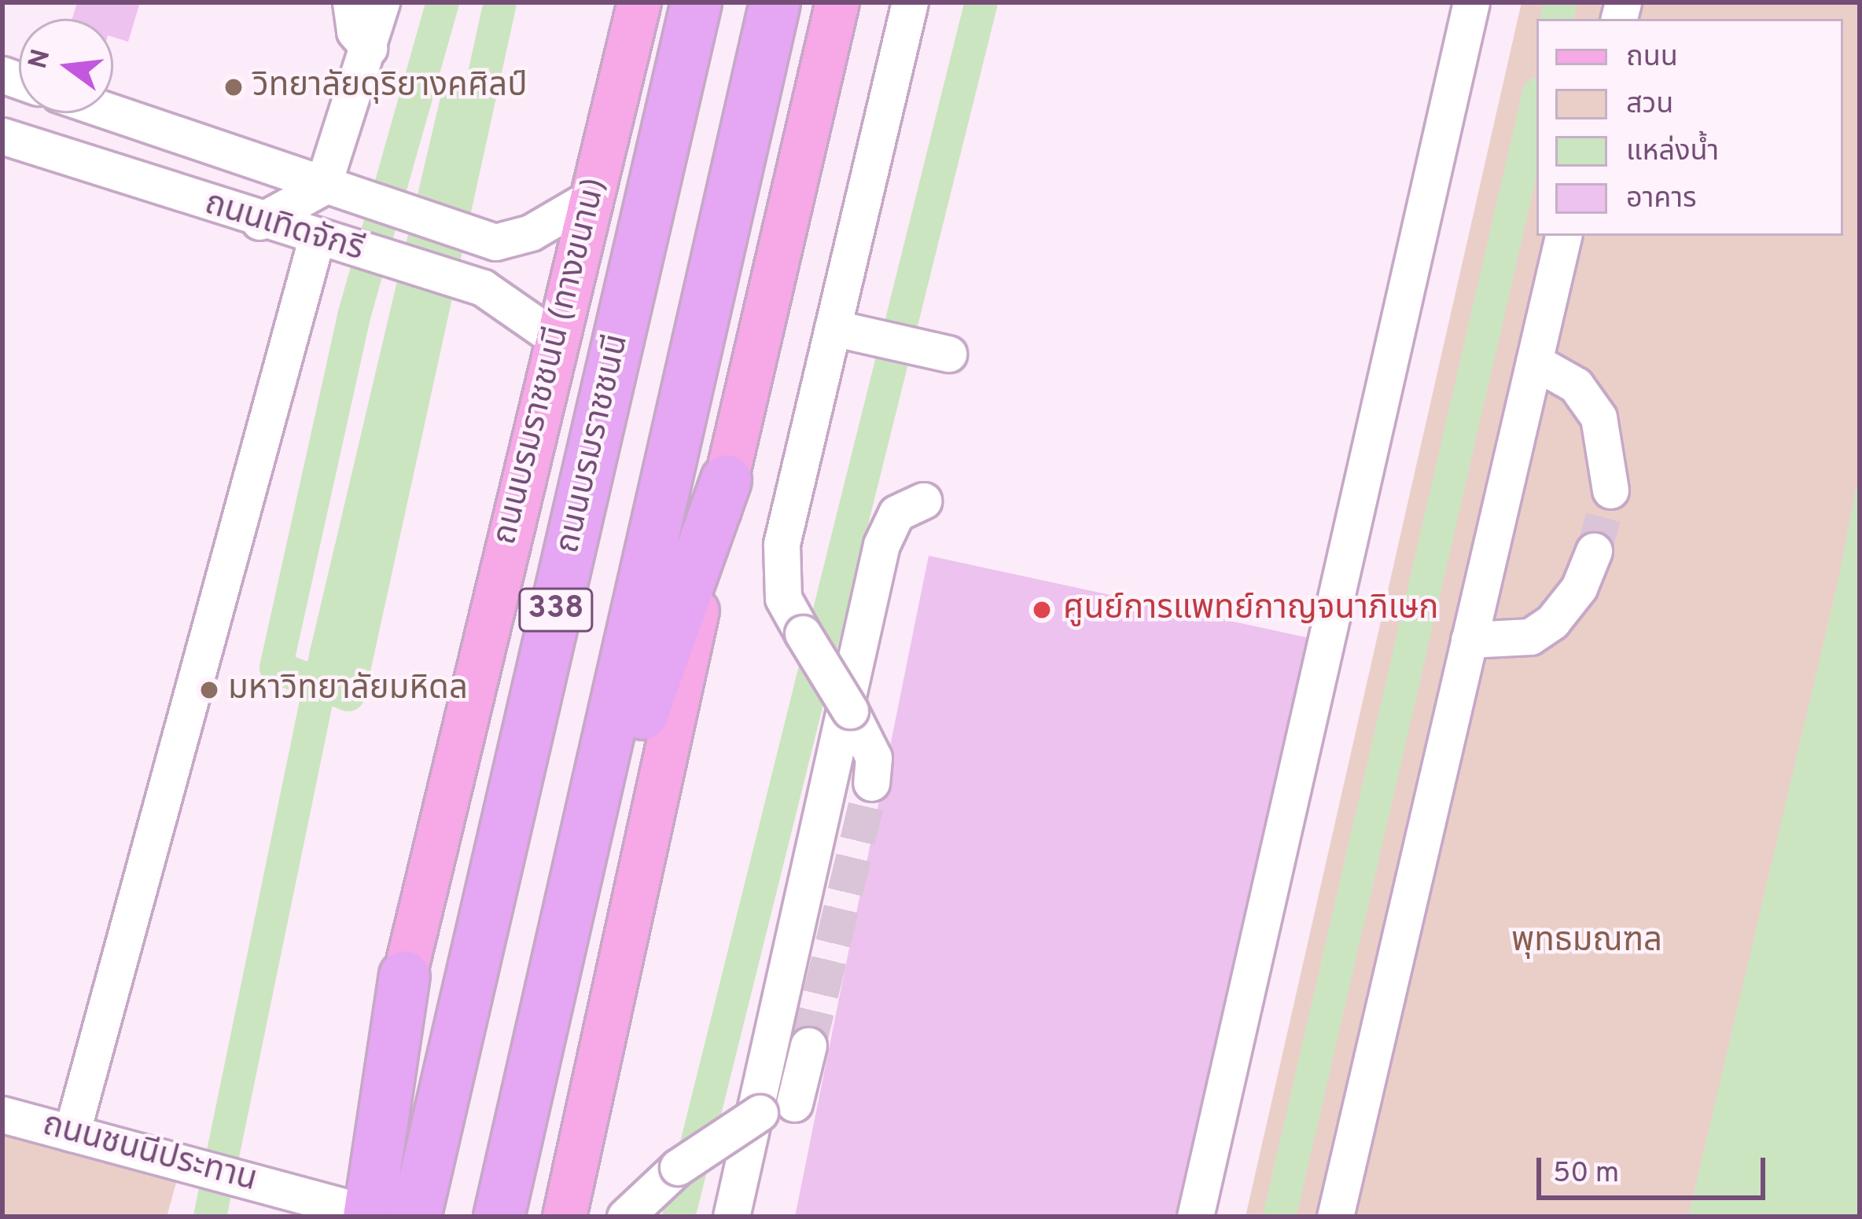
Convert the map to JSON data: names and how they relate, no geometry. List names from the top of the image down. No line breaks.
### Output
{"streets":{"highway":["ถนนบรมราชชนนี","338"],"main road":["ถนนบรมราชชนนี (ทางขนาน)"],"street":["ถนนเทิดจักรี","ถนนชนนีประทาน"]},"crossings":[["ถนนเทิดจักรี","ถนนบรมราชชนนี (ทางขนาน)"]],"parks":["พุทธมณฑล"],"places":["วิทยาลัยดุริยางคศิลป์","ศูนย์การแพทย์กาญจนาภิเษก","มหาวิทยาลัยมหิดล"],"legend":["ถนน","สวน","แหล่งน้ำ","อาคาร"],"scale_bar":"50 m","north":"left"}
